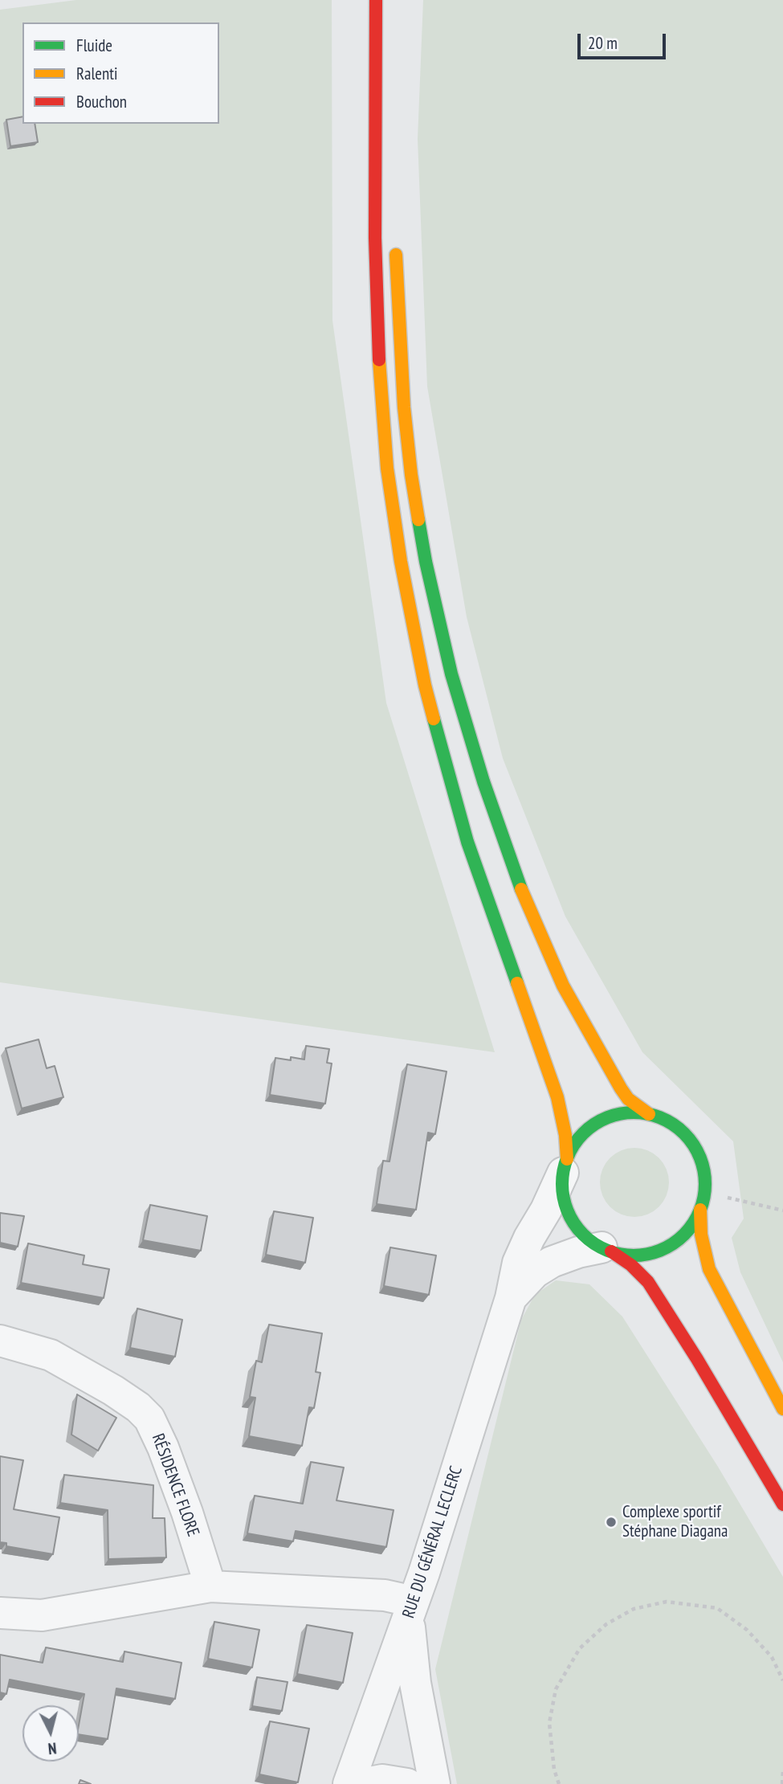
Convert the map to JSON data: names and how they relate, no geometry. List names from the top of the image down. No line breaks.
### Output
{"streets":{"street":["RÉSIDENCE FLORE","RUE DU GÉNÉRAL LECLERC"]},"places":["Complexe sportif Stéphane Diagana"],"legend":["Fluide","Ralenti","Bouchon"],"scale_bar":"20 m","north":"bottom"}
